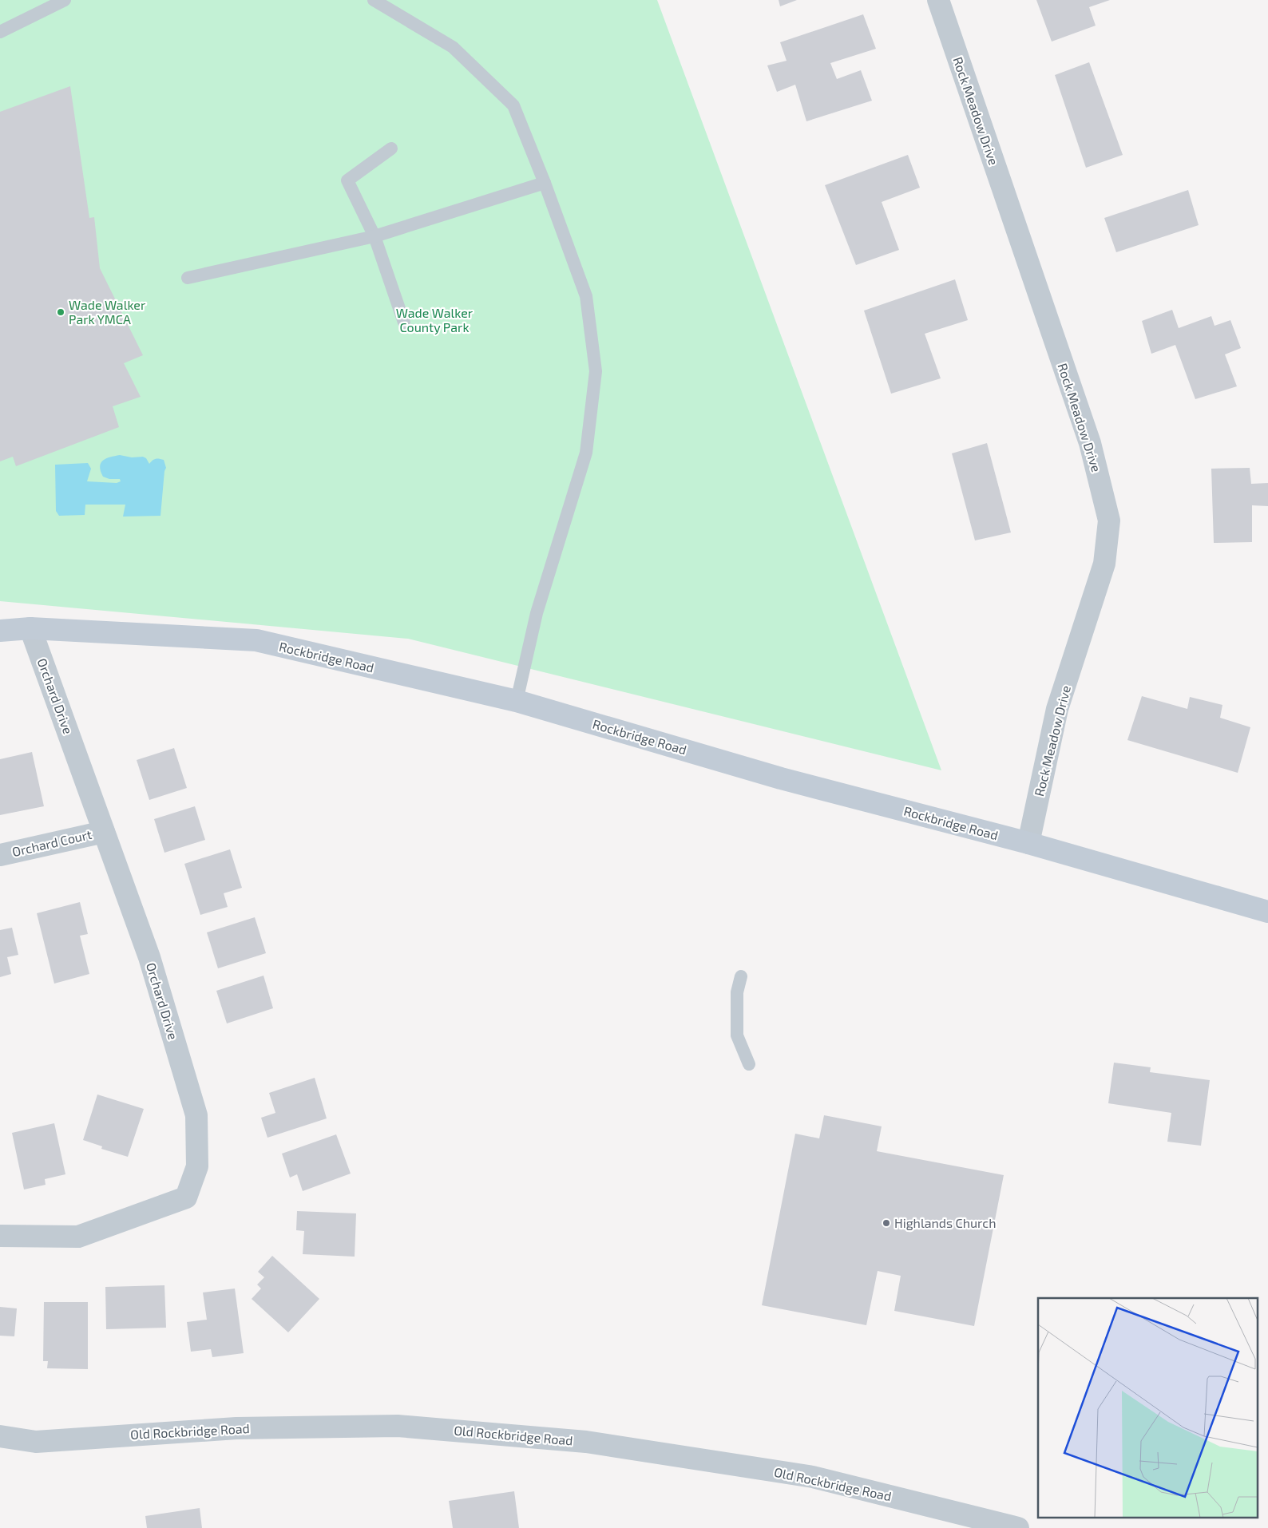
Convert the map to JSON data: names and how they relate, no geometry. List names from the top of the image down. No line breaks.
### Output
{"streets":{"main road":["Rockbridge Road"],"street":["Rock Meadow Drive","Orchard Drive","Orchard Court","Old Rockbridge Road"]},"crossings":[["Rock Meadow Drive","Rockbridge Road"],["Rockbridge Road","Orchard Drive"],["Orchard Drive","Orchard Court"]],"parks":["Wade Walker County Park"],"places":["Wade Walker Park YMCA","Highlands Church"]}
